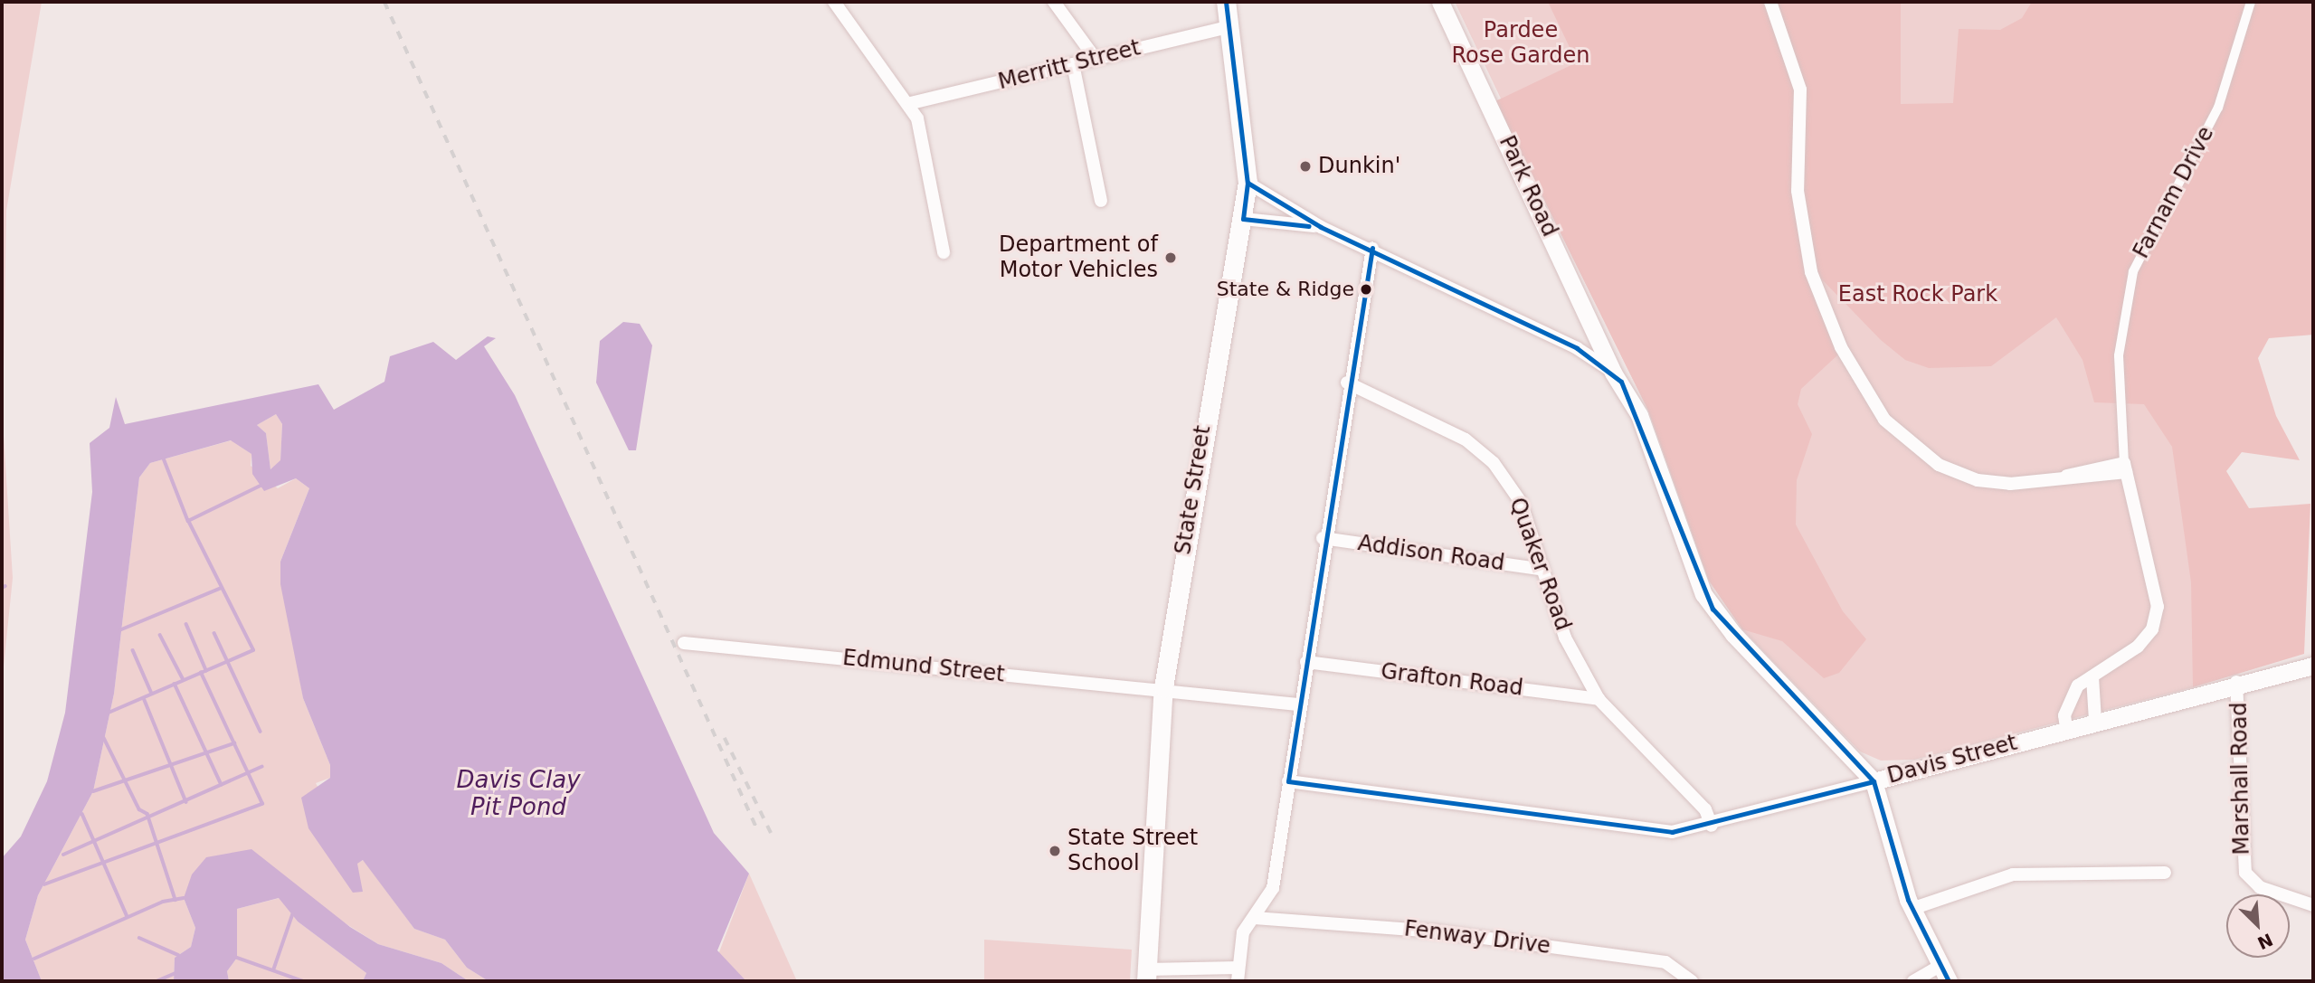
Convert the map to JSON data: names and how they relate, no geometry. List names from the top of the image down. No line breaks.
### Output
{"streets":{"main road":["Park Road","State Street","Davis Street"],"street":["Merritt Street","Farnam Drive","Addison Road","Quaker Road","Edmund Street","Grafton Road","Marshall Road","Fenway Drive"]},"crossings":[["Merritt Street","State Street"],["Park Road","Davis Street"],["State Street","Edmund Street"],["Addison Road","Quaker Road"],["Quaker Road","Grafton Road"],["Quaker Road","Davis Street"],["Davis Street","Marshall Road"]],"water":["Davis Clay Pit Pond"],"parks":["Pardee Rose Garden","East Rock Park"],"places":["Dunkin'","Department of Motor Vehicles","State & Ridge","State Street School"],"north":"bottom right"}
